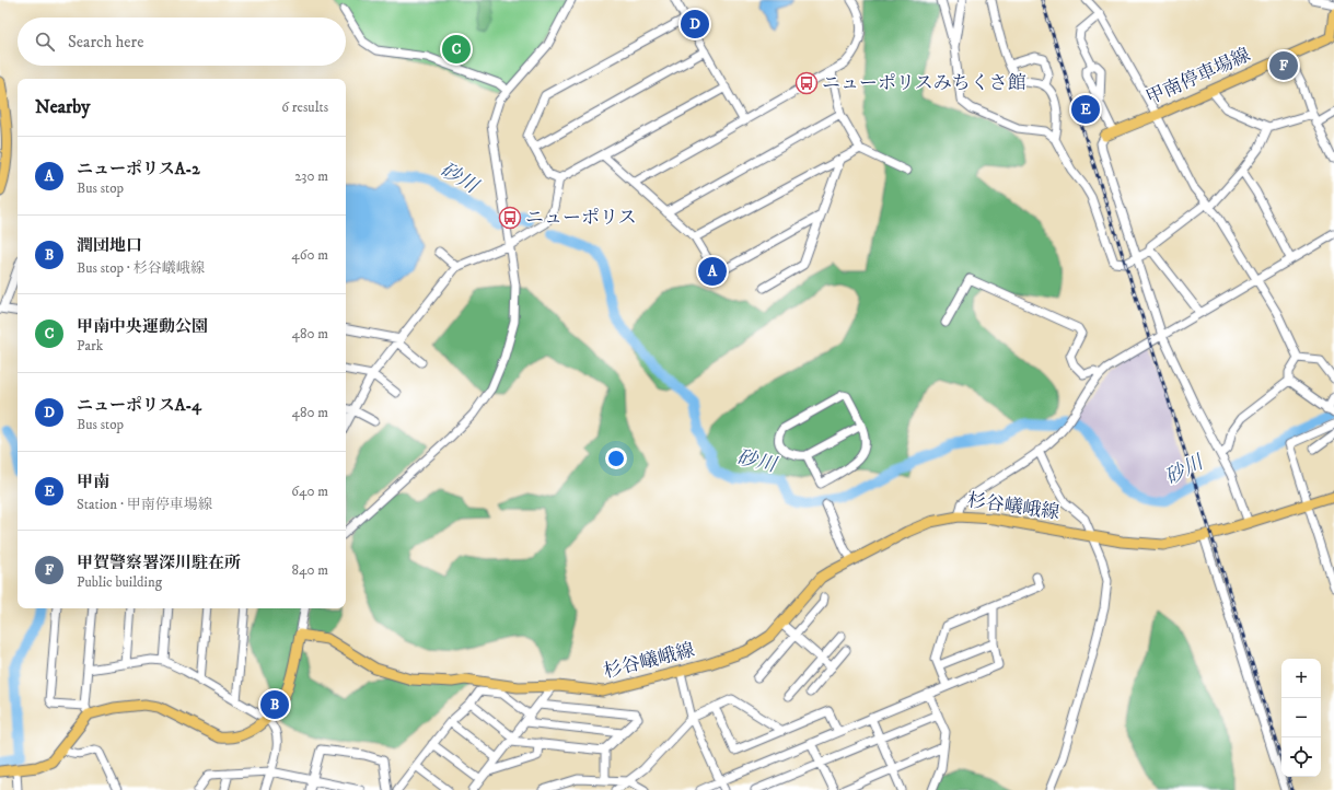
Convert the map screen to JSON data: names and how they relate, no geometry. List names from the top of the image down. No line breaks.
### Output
{"streets":{"main road":["甲南停車場線","杉谷嶬峨線"]},"water":["砂川"],"places":{"bus stop":["ニューポリスみちくさ館","ニューポリス"]},"page":{"pins":["D","C","F","E","A","B"],"search":"Search here","heading":["Nearby","6 results"],"list":[{"mark":"A","name":"ニューポリスA-2","note":"Bus stop","value":"230 m"},{"mark":"B","name":"潤団地口","note":"Bus stop · 杉谷嶬峨線","value":"460 m"},{"mark":"C","name":"甲南中央運動公園","note":"Park","value":"480 m"},{"mark":"D","name":"ニューポリスA-4","note":"Bus stop","value":"480 m"},{"mark":"E","name":"甲南","note":"Station · 甲南停車場線","value":"640 m"},{"mark":"F","name":"甲賀警察署深川駐在所","note":"Public building","value":"840 m"}],"map_buttons":["+","−"]}}
